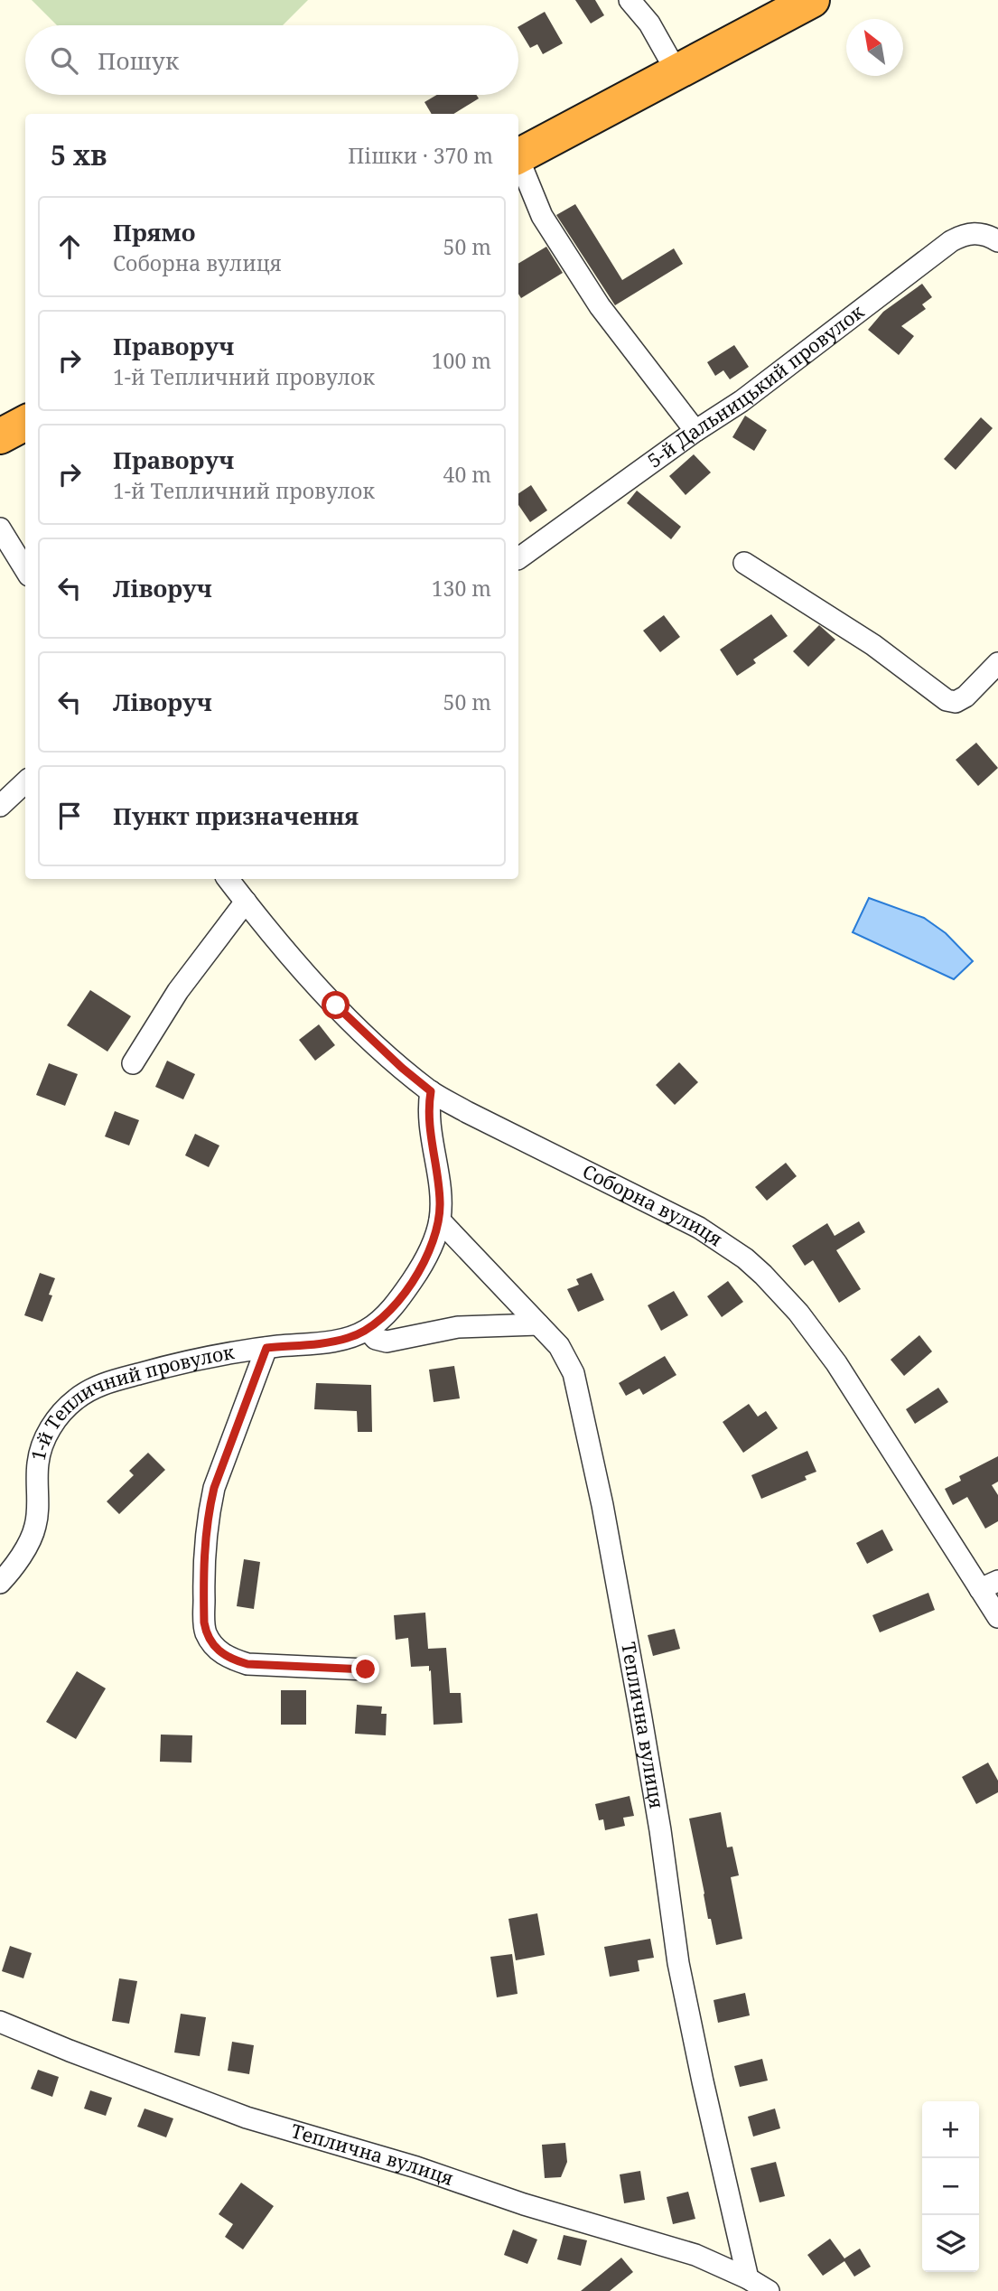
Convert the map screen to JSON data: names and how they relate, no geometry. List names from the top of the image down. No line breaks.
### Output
{"streets":{"street":["5-й Дальницький провулок","Соборна вулиця","1-й Тепличний провулок","Теплична вулиця"]},"crossings":[["Соборна вулиця","1-й Тепличний провулок"],["1-й Тепличний провулок","Теплична вулиця"]],"north":"top left","page":{"search":"Пошук","heading":["5 хв","Пішки · 370 m"],"list":[["Прямо","Соборна вулиця","50 m"],["Праворуч","1-й Тепличний провулок","100 m"],["Праворуч","1-й Тепличний провулок","40 m"],["Ліворуч","130 m"],["Ліворуч","50 m"],"Пункт призначення"],"map_buttons":["+","−"]}}
